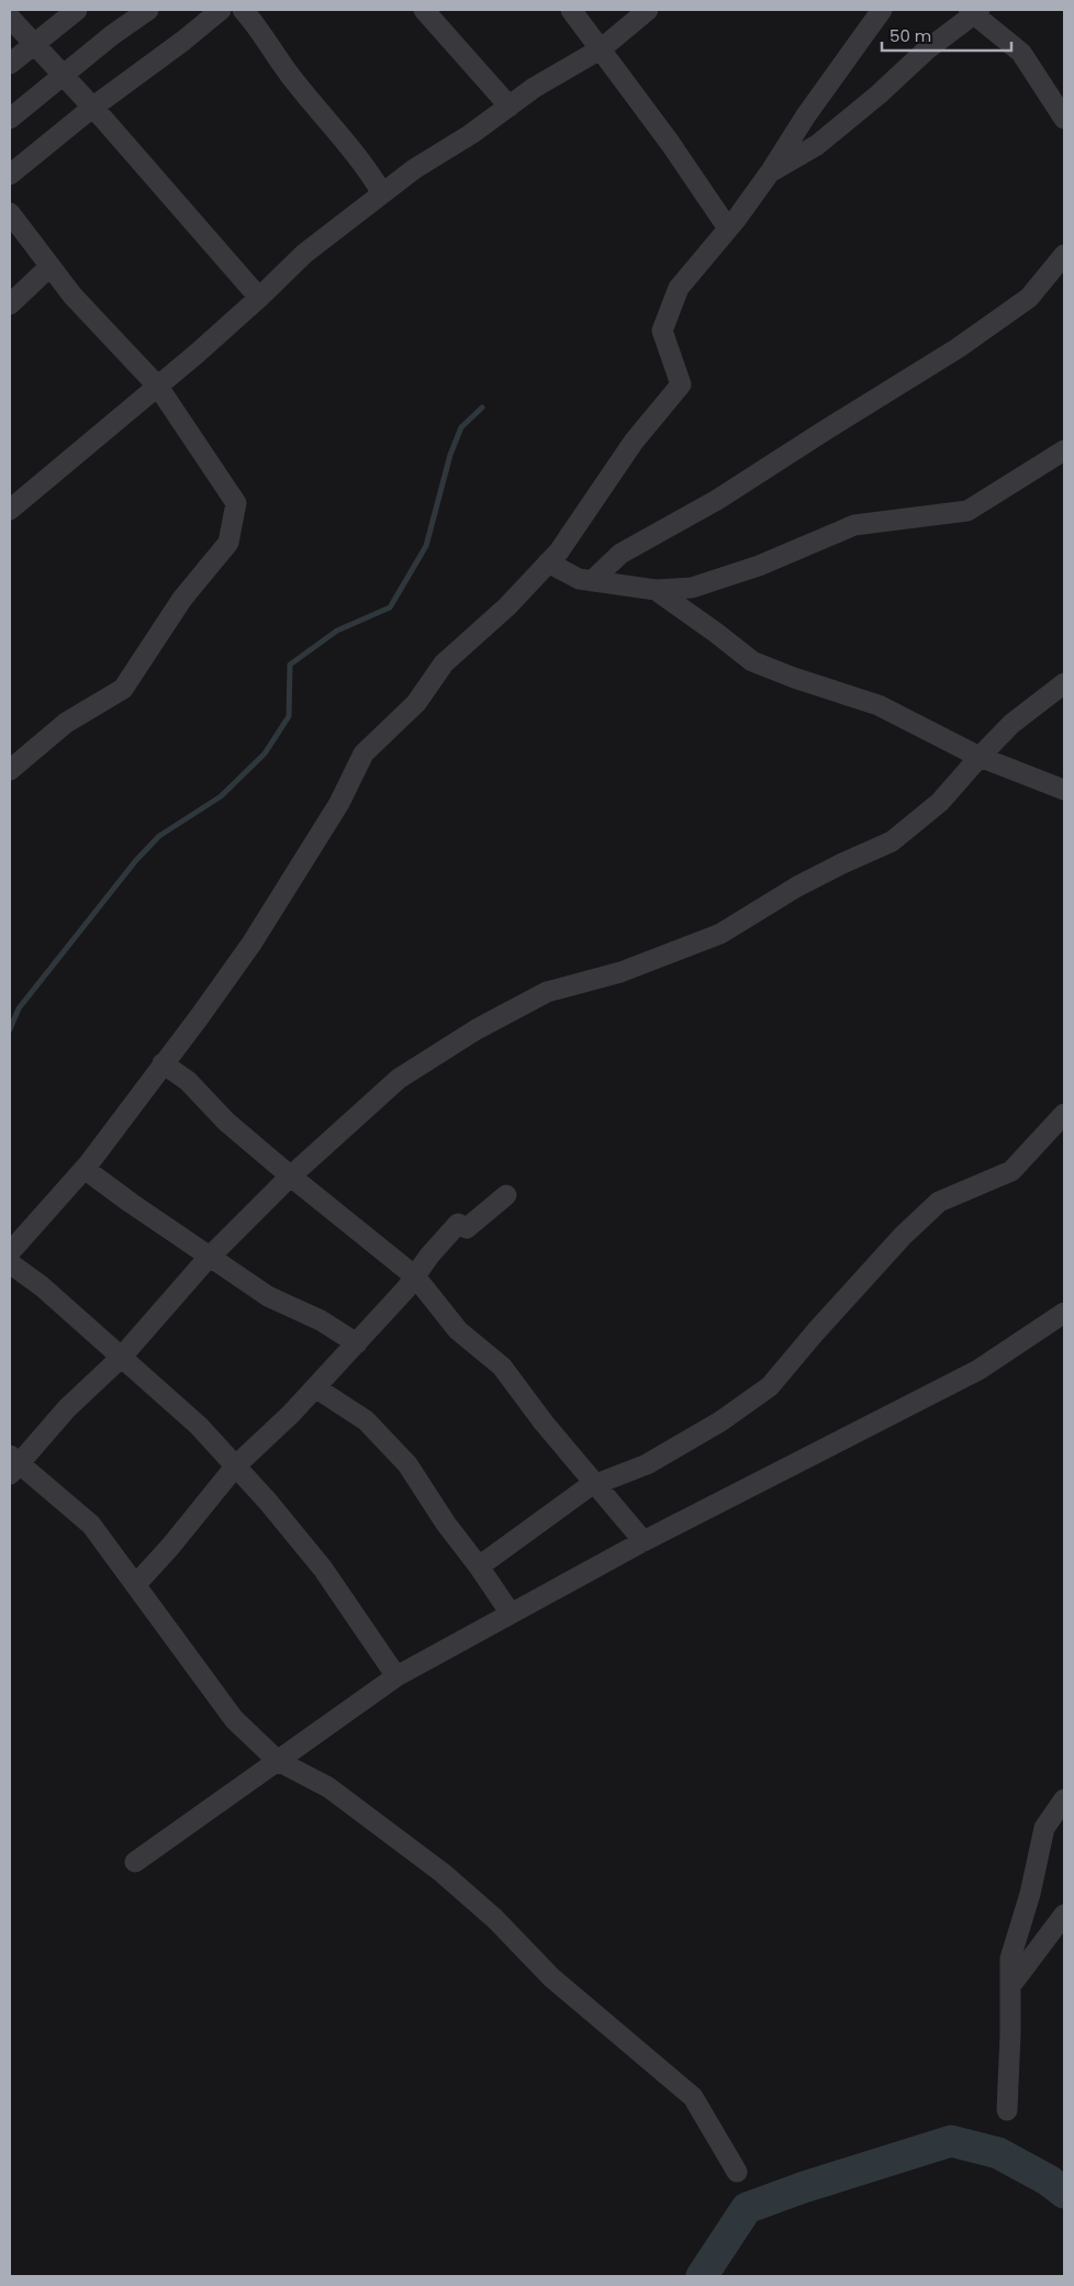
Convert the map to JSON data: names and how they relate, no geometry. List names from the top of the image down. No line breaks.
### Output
{"scale_bar":"50 m"}
